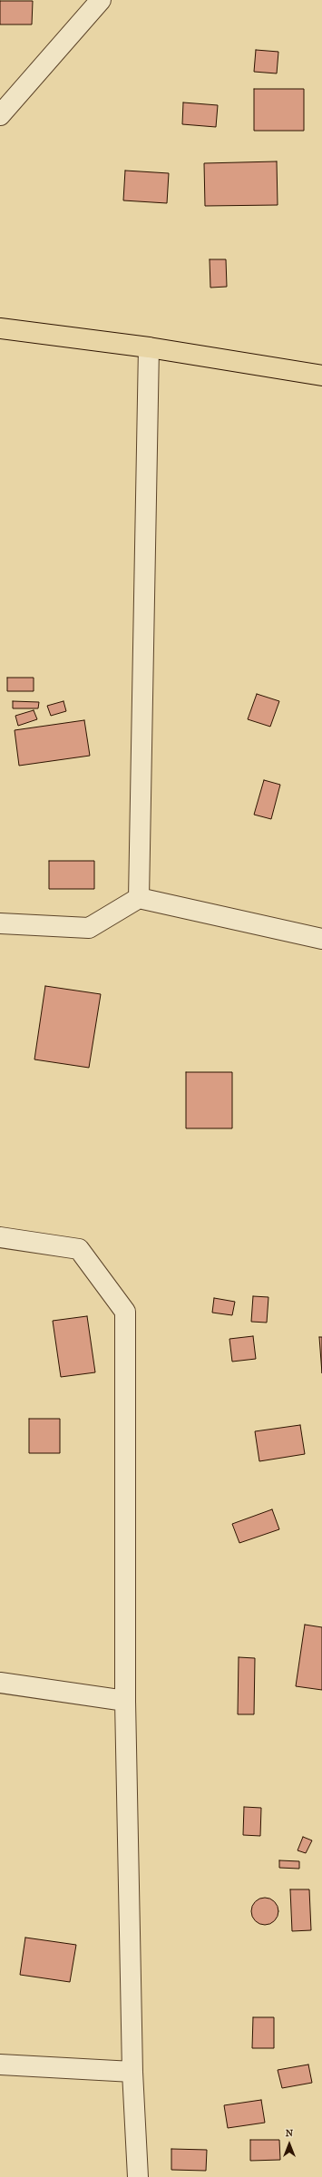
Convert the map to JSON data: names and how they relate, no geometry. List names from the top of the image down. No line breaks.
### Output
{"north":"top"}
